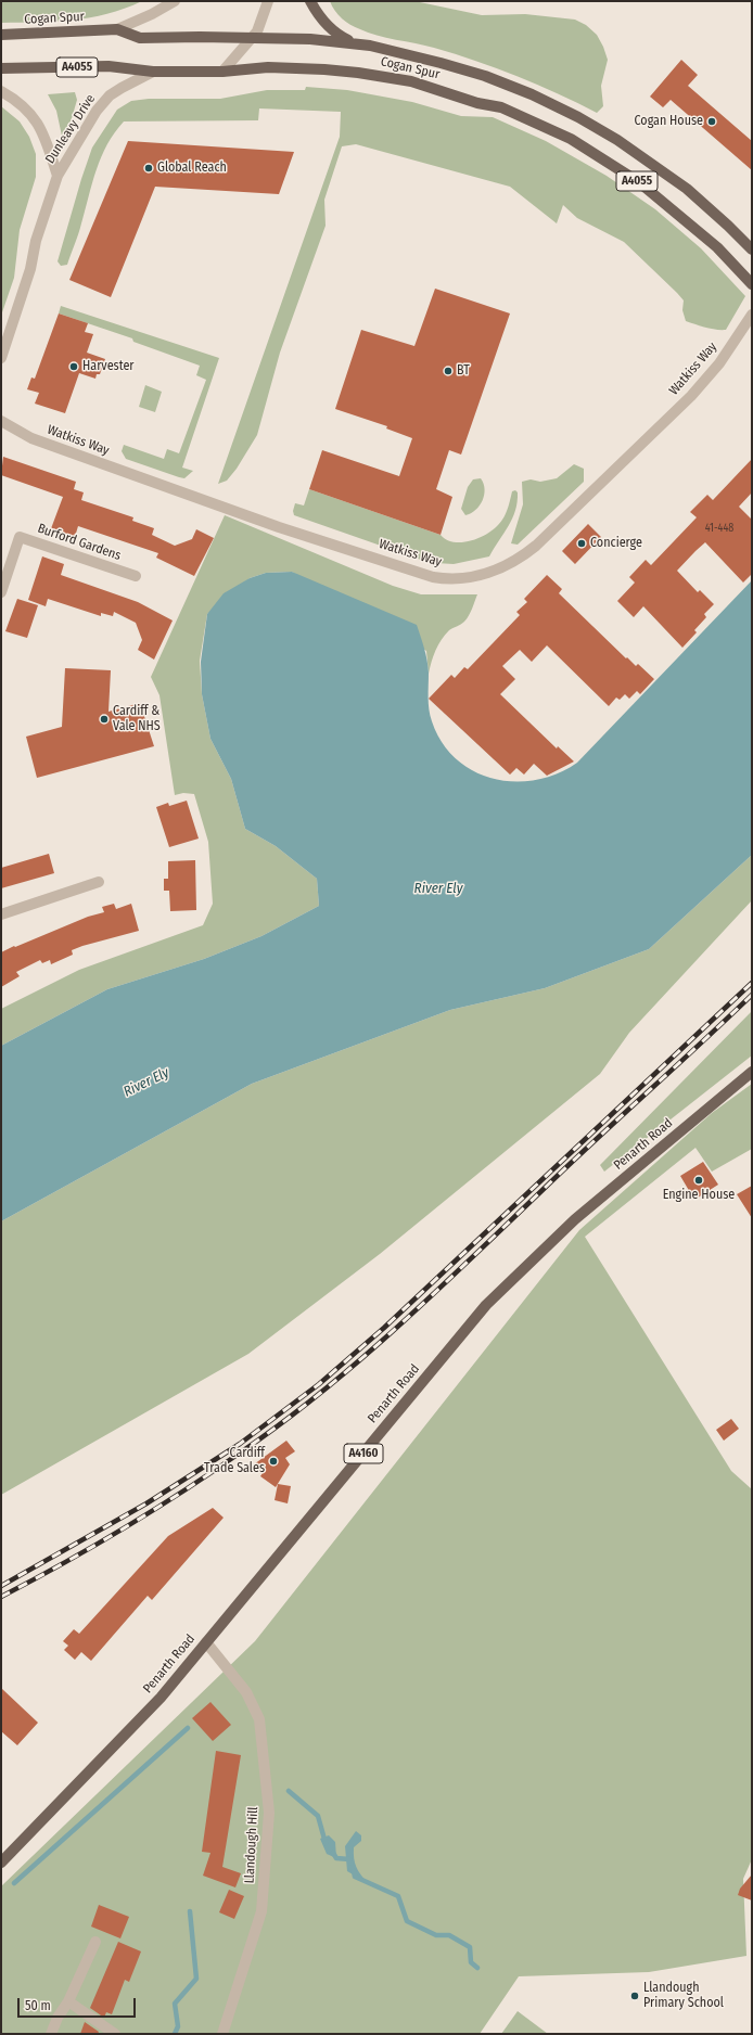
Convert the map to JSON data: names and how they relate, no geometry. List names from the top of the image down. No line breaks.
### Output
{"streets":{"main road":["Cogan Spur","A4055","Penarth Road","A4160"],"street":["Dunleavy Drive","Watkiss Way","Burford Gardens","Llandough Hill"]},"crossings":[["Cogan Spur","Dunleavy Drive"],["Penarth Road","Llandough Hill"]],"water":["River Ely"],"places":["Cogan House","Global Reach","Harvester","BT","Concierge","Cardiff & Vale NHS","Engine House","Cardiff Trade Sales","Llandough Primary School"],"house_numbers":["41-448"],"scale_bar":"50 m"}
